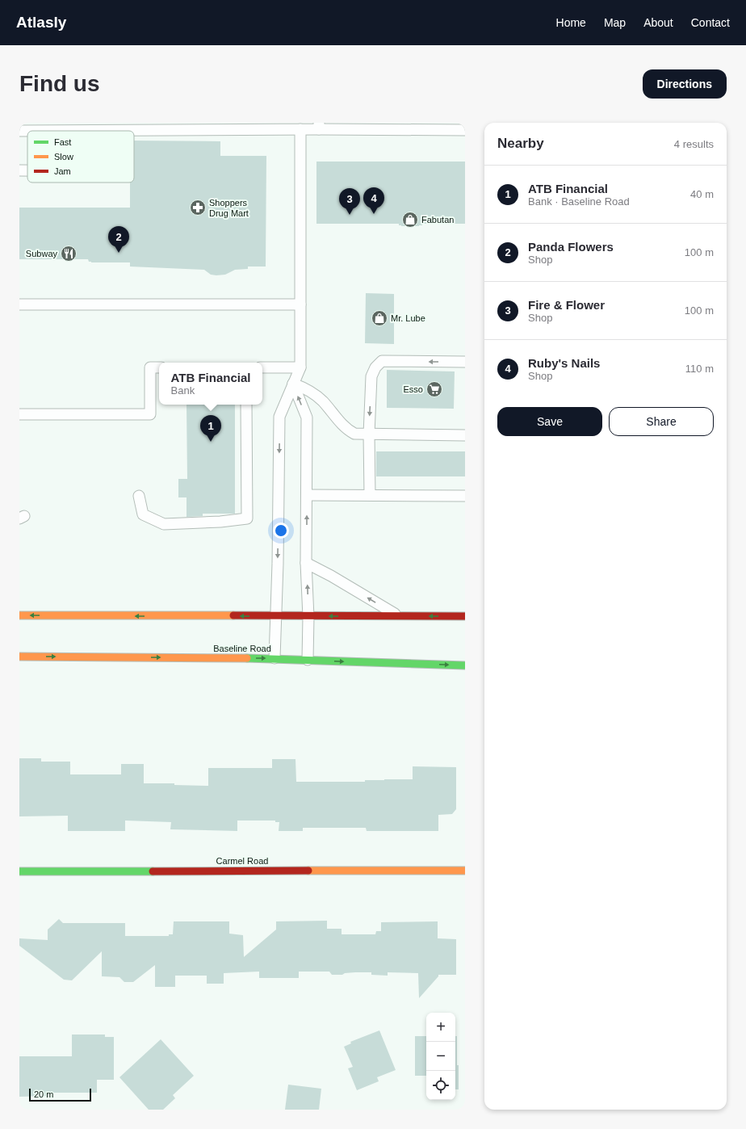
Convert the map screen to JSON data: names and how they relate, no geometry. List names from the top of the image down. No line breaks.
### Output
{"streets":{"main road":["Baseline Road","Carmel Road"]},"places":{"pharmacy":["Shoppers Drug Mart"],"shop":["Fabutan","Mr. Lube"],"restaurant":["Subway"],"supermarket":["Esso"]},"legend":["Fast","Slow","Jam"],"scale_bar":"20 m","page":{"header":"Atlasly","nav":["Home","Map","About","Contact"],"buttons":["Directions",["Save","Share"]],"title":"Find us","heading":["Nearby","4 results"],"list":[{"mark":"1","name":"ATB Financial","note":"Bank · Baseline Road","value":"40 m"},{"mark":"2","name":"Panda Flowers","note":"Shop","value":"100 m"},{"mark":"3","name":"Fire & Flower","note":"Shop","value":"100 m"},{"mark":"4","name":"Ruby's Nails","note":"Shop","value":"110 m"}],"pins":["4","3","2","1"],"popup":["ATB Financial","Bank"],"map_buttons":["+","−"],"scale":"20 m"}}
